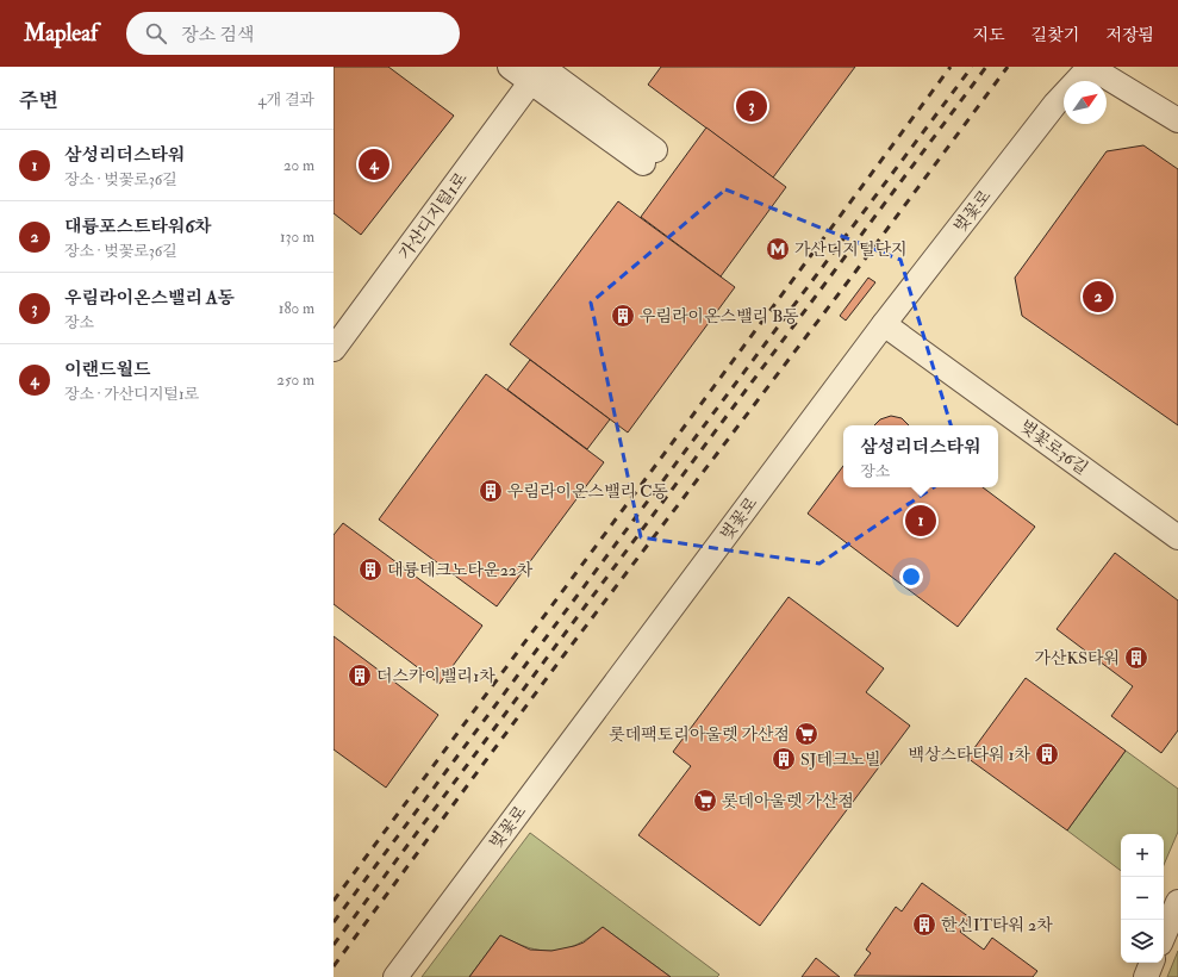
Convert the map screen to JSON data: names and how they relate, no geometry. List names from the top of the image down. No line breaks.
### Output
{"streets":{"street":["벚꽃로","가산디지털1로","벚꽃로36길"]},"crossings":[["벚꽃로","벚꽃로36길"]],"places":{"metro station":["가산디지털단지"],"building":["우림라이온스밸리 B동","우림라이온스밸리 C동","대륭테크노타운22차","가산KS타워","더스카이밸리1차","백상스타타워 1차","SJ테크노빌","한신IT타워 2차"],"supermarket":["롯데팩토리아울렛 가산점","롯데아울렛 가산점"]},"north":"top right","page":{"header":"Mapleaf","search":"장소 검색","nav":["지도","길찾기","저장됨"],"heading":["주변","4개 결과"],"pins":["3","4","2","1"],"list":[{"mark":"1","name":"삼성리더스타워","note":"장소 · 벚꽃로36길","value":"20 m"},{"mark":"2","name":"대륭포스트타워6차","note":"장소 · 벚꽃로36길","value":"130 m"},{"mark":"3","name":"우림라이온스밸리 A동","note":"장소","value":"180 m"},{"mark":"4","name":"이랜드월드","note":"장소 · 가산디지털1로","value":"250 m"}],"popup":["삼성리더스타워","장소"],"map_buttons":["+","−"]}}
